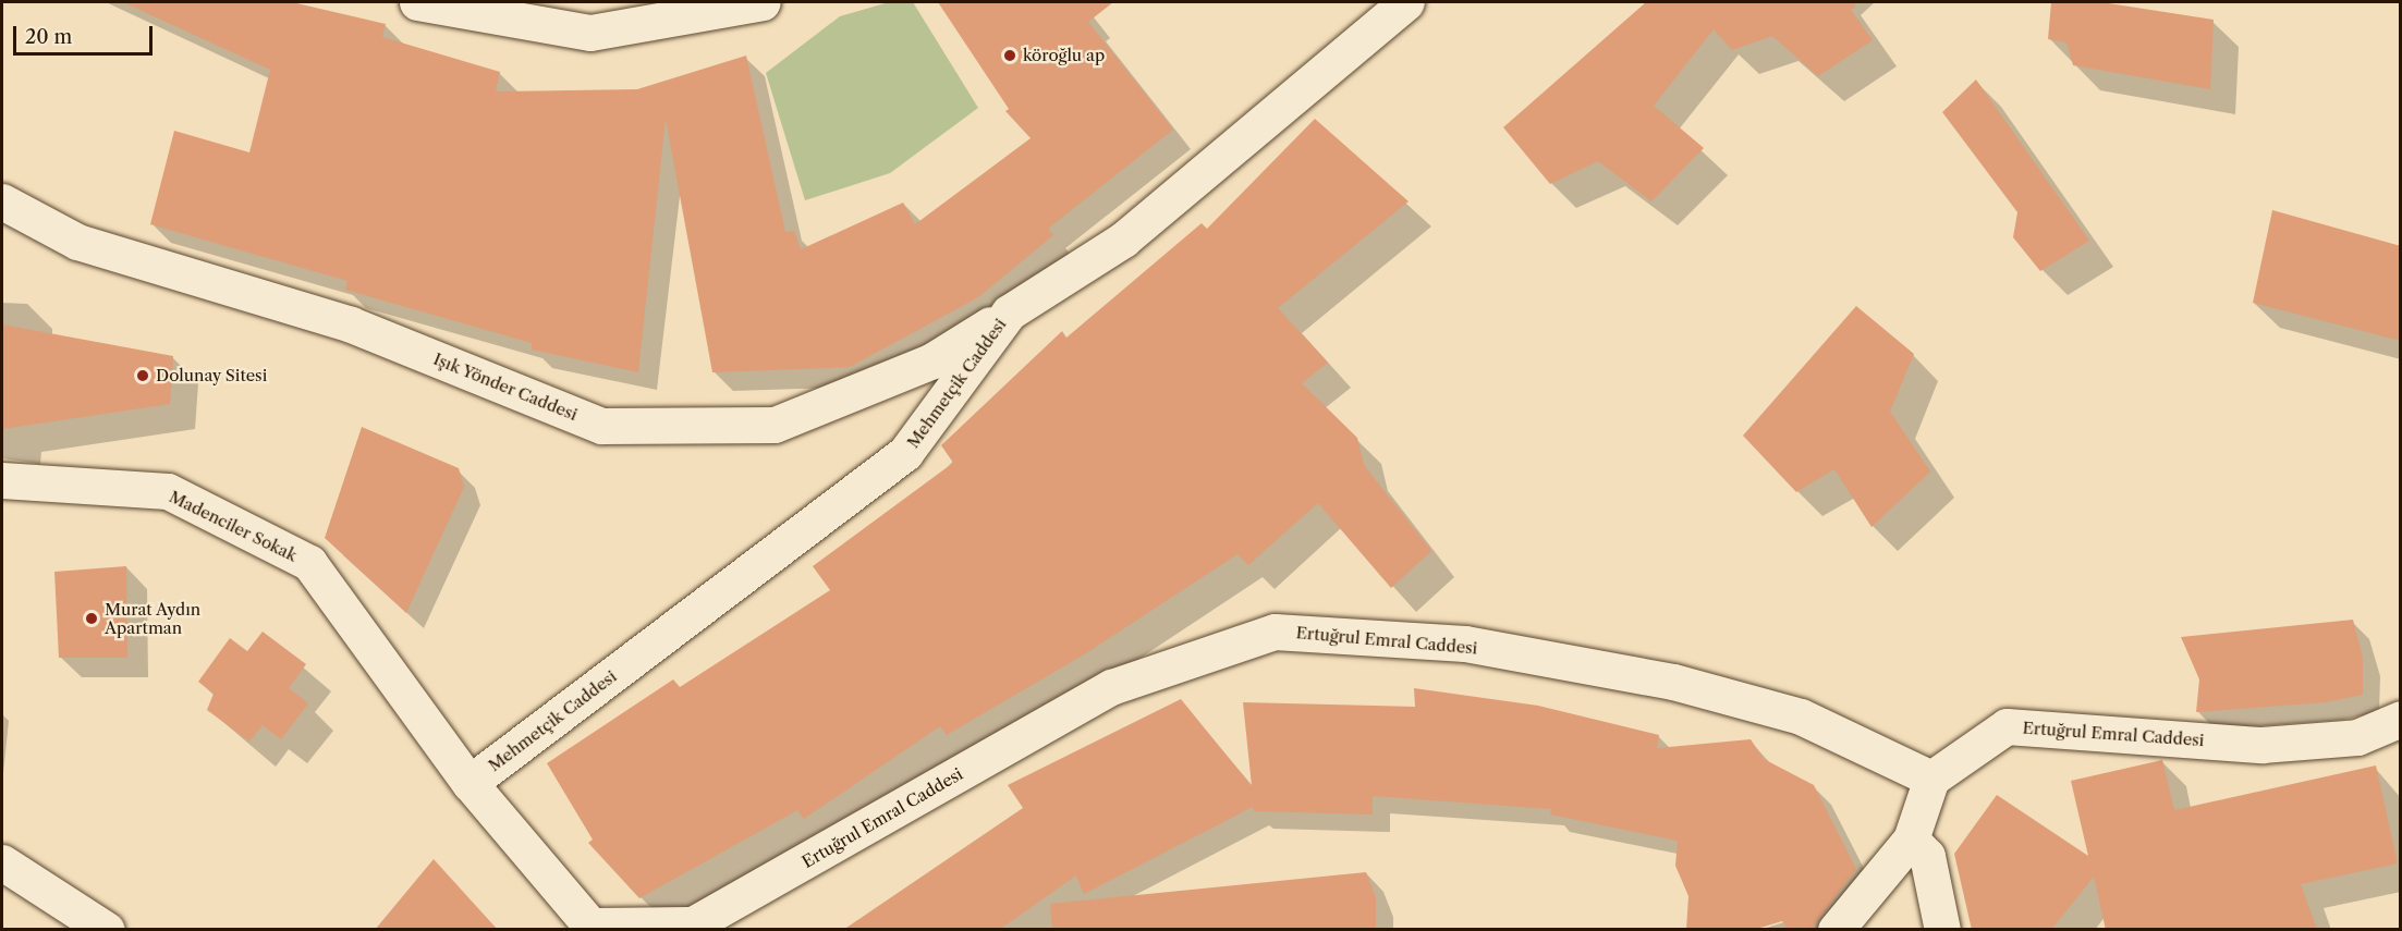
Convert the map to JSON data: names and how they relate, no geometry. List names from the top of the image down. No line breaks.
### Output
{"streets":{"street":["Mehmetçik Caddesi","Işık Yönder Caddesi","Madenciler Sokak","Ertuğrul Emral Caddesi"]},"crossings":[["Mehmetçik Caddesi","Işık Yönder Caddesi"],["Mehmetçik Caddesi","Madenciler Sokak"],["Mehmetçik Caddesi","Ertuğrul Emral Caddesi"],["Madenciler Sokak","Ertuğrul Emral Caddesi"]],"places":["köroğlu ap","Dolunay Sitesi","Murat Aydın Apartman"],"scale_bar":"20 m"}
